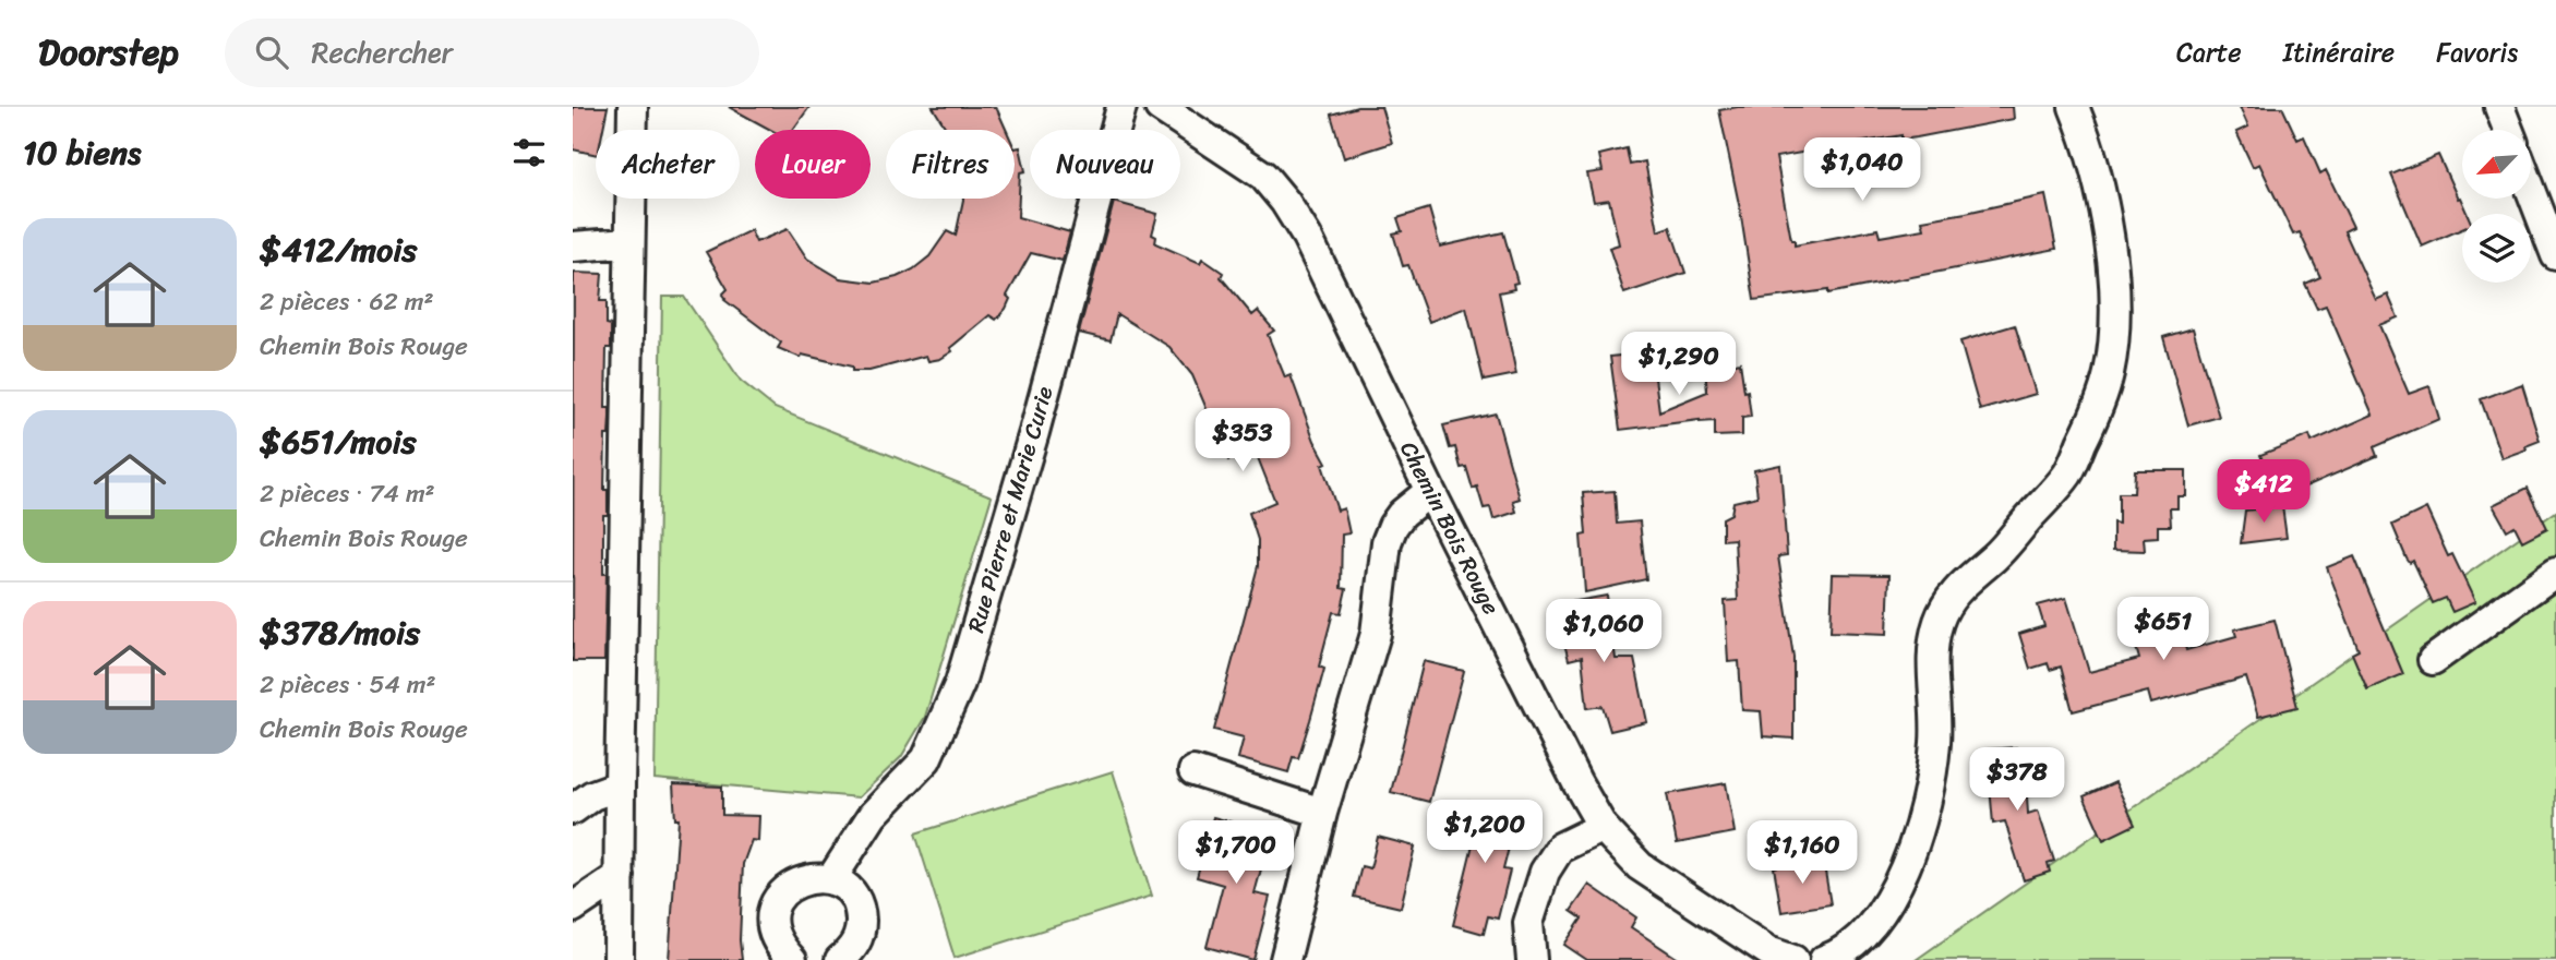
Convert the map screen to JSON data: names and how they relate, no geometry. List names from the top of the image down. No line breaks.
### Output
{"streets":{"street":["Rue Pierre et Marie Curie","Chemin Bois Rouge"]},"north":"bottom left","page":{"header":"Doorstep","search":"Rechercher","nav":["Carte","Itinéraire","Favoris"],"heading":"10 biens","chip":["Acheter","Louer","Filtres","Nouveau"],"price":["$1,040","$1,290","$353","$412","$651","$1,060","$378","$1,200","$1,700","$1,160"],"list":[{"name":"$412/mois","note":"2 pièces · 62 m² · Chemin Bois Rouge"},{"name":"$651/mois","note":"2 pièces · 74 m² · Chemin Bois Rouge"},{"name":"$378/mois","note":"2 pièces · 54 m² · Chemin Bois Rouge"}]}}
